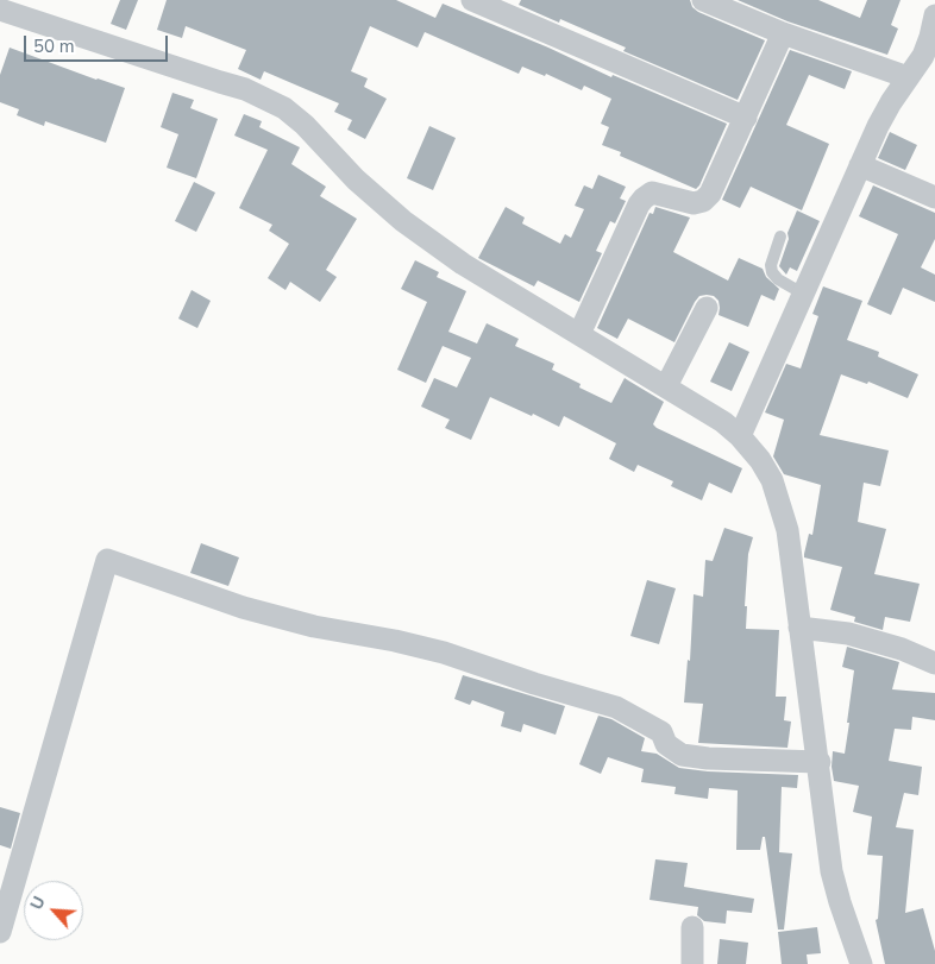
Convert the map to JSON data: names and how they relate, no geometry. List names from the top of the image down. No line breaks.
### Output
{"scale_bar":"50 m","north":"top left"}
